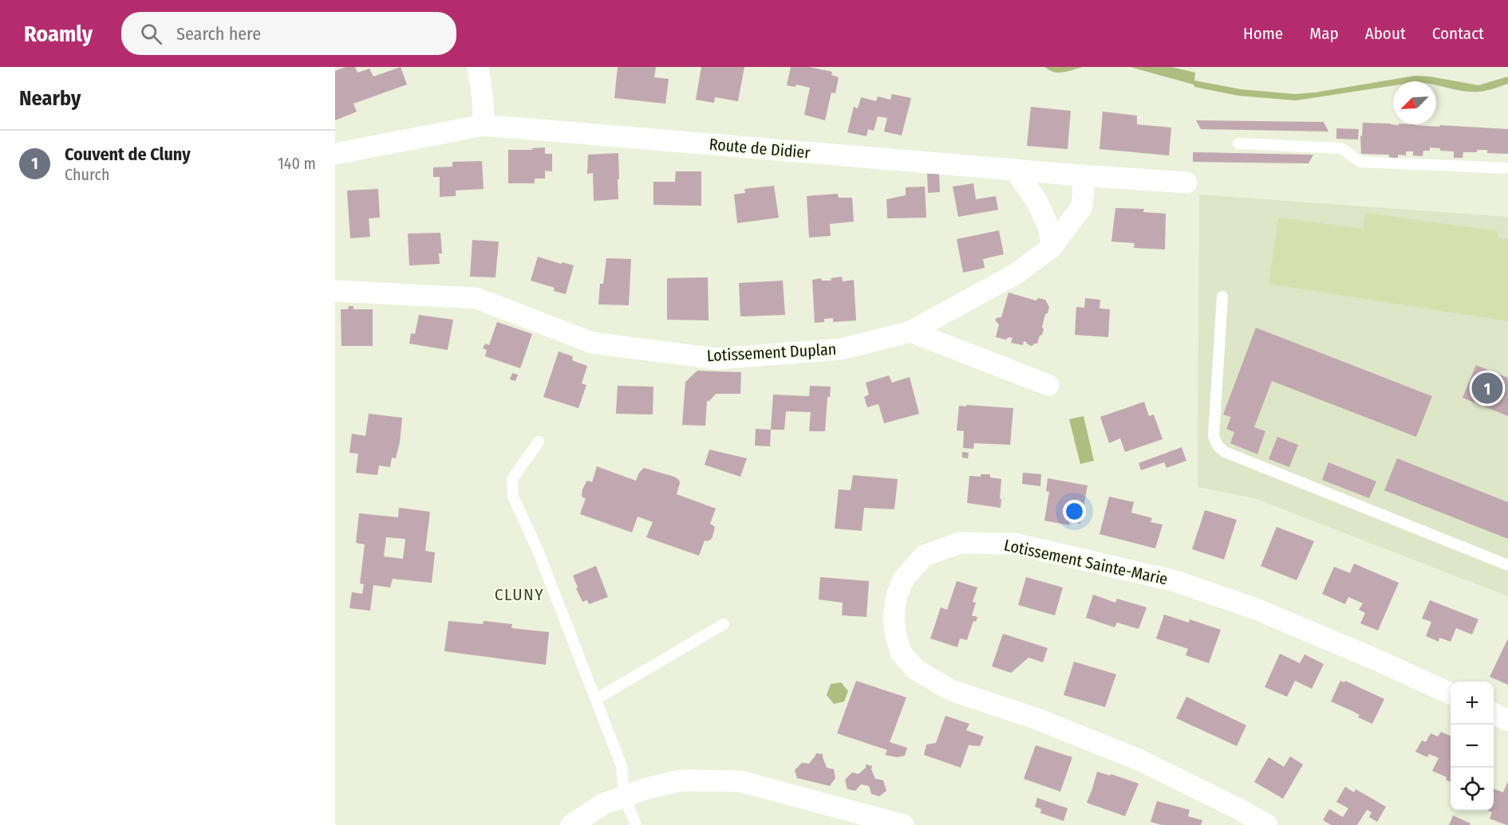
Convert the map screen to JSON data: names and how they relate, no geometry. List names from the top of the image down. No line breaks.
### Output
{"streets":{"street":["Route de Didier","Lotissement Duplan","Lotissement Sainte-Marie"]},"crossings":[["Route de Didier","Lotissement Duplan"]],"districts":["CLUNY"],"north":"bottom left","page":{"header":"Roamly","search":"Search here","nav":["Home","Map","About","Contact"],"heading":"Nearby","list":[{"mark":"1","name":"Couvent de Cluny","note":"Church","value":"140 m"}],"pins":"1","map_buttons":["+","−"]}}
